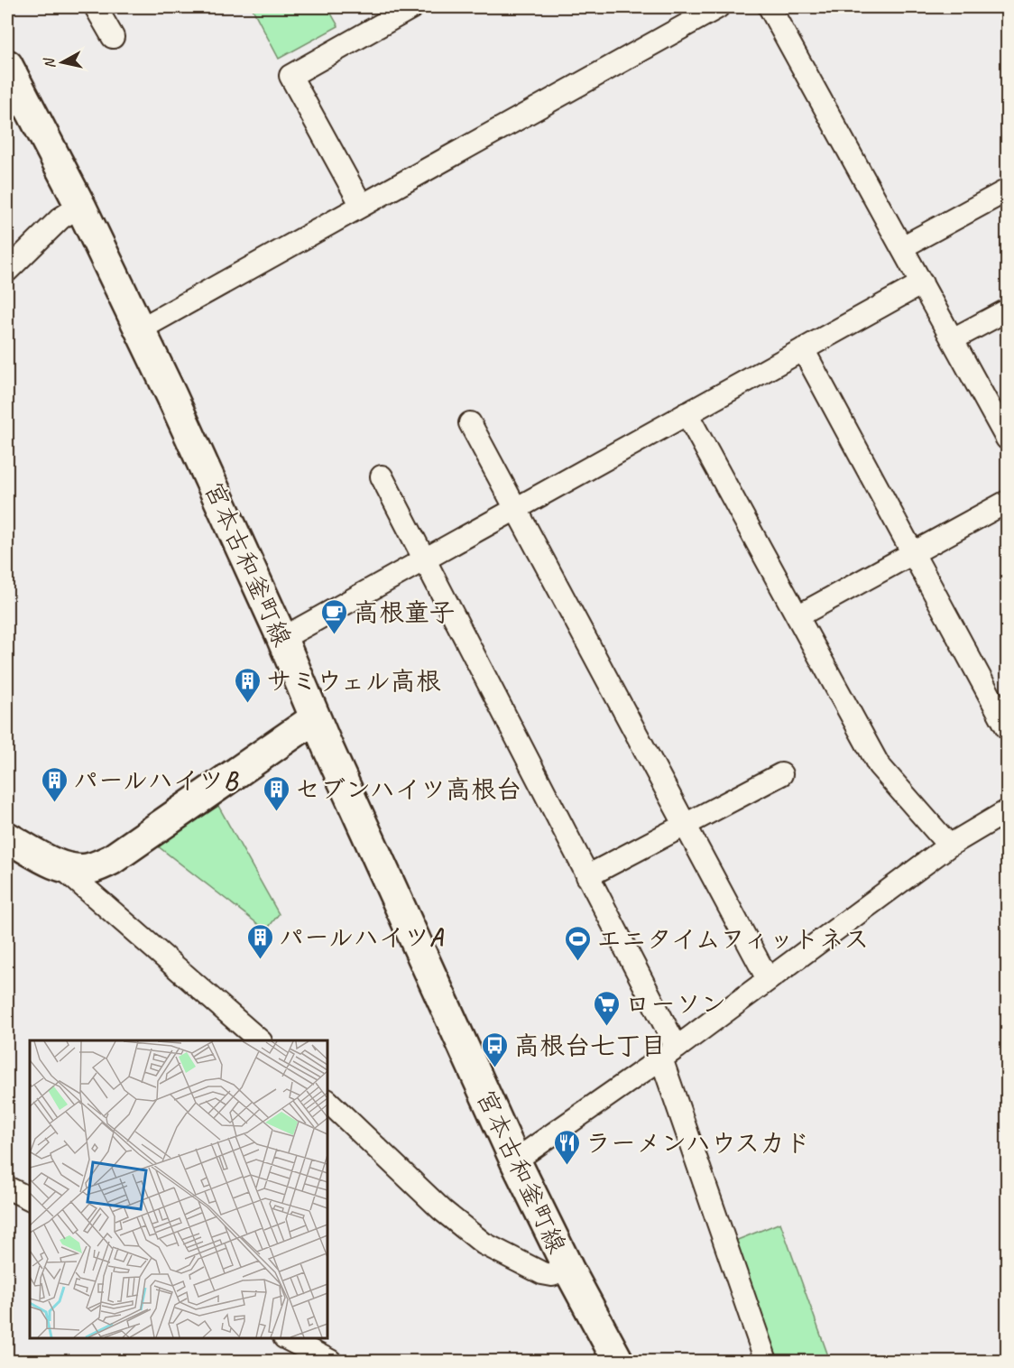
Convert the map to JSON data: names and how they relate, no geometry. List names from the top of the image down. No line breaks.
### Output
{"streets":{"street":["宮本古和釜町線"]},"places":{"cafe":["高根童子"],"building":["サミウェル高根","パールハイツB","セブンハイツ高根台","パールハイツA"],"sports":["エニタイムフィットネス"],"supermarket":["ローソン"],"bus stop":["高根台七丁目"],"restaurant":["ラーメンハウスカド"]},"north":"left"}
